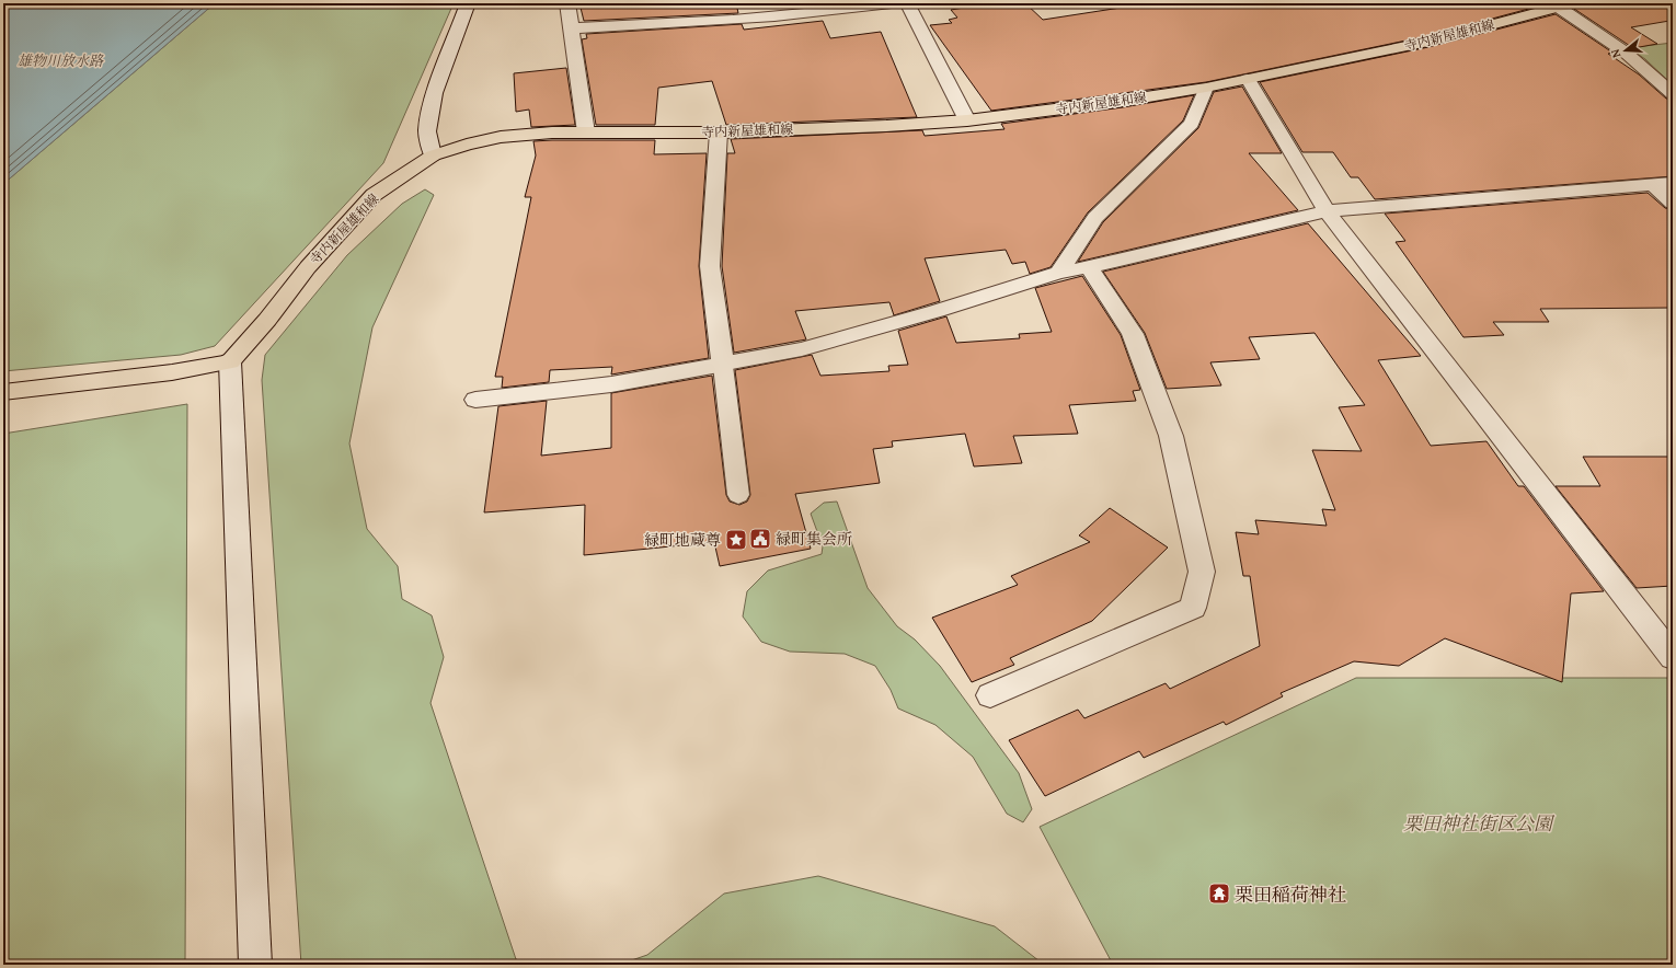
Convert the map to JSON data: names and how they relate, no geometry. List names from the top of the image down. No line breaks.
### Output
{"streets":{"main road":["寺内新屋雄和線"]},"water":["雄物川放水路"],"parks":["栗田神社街区公園"],"places":{"public building":["緑町集会所"],"place":["緑町地蔵尊"],"temple":["栗田稲荷神社"]},"north":"left"}
